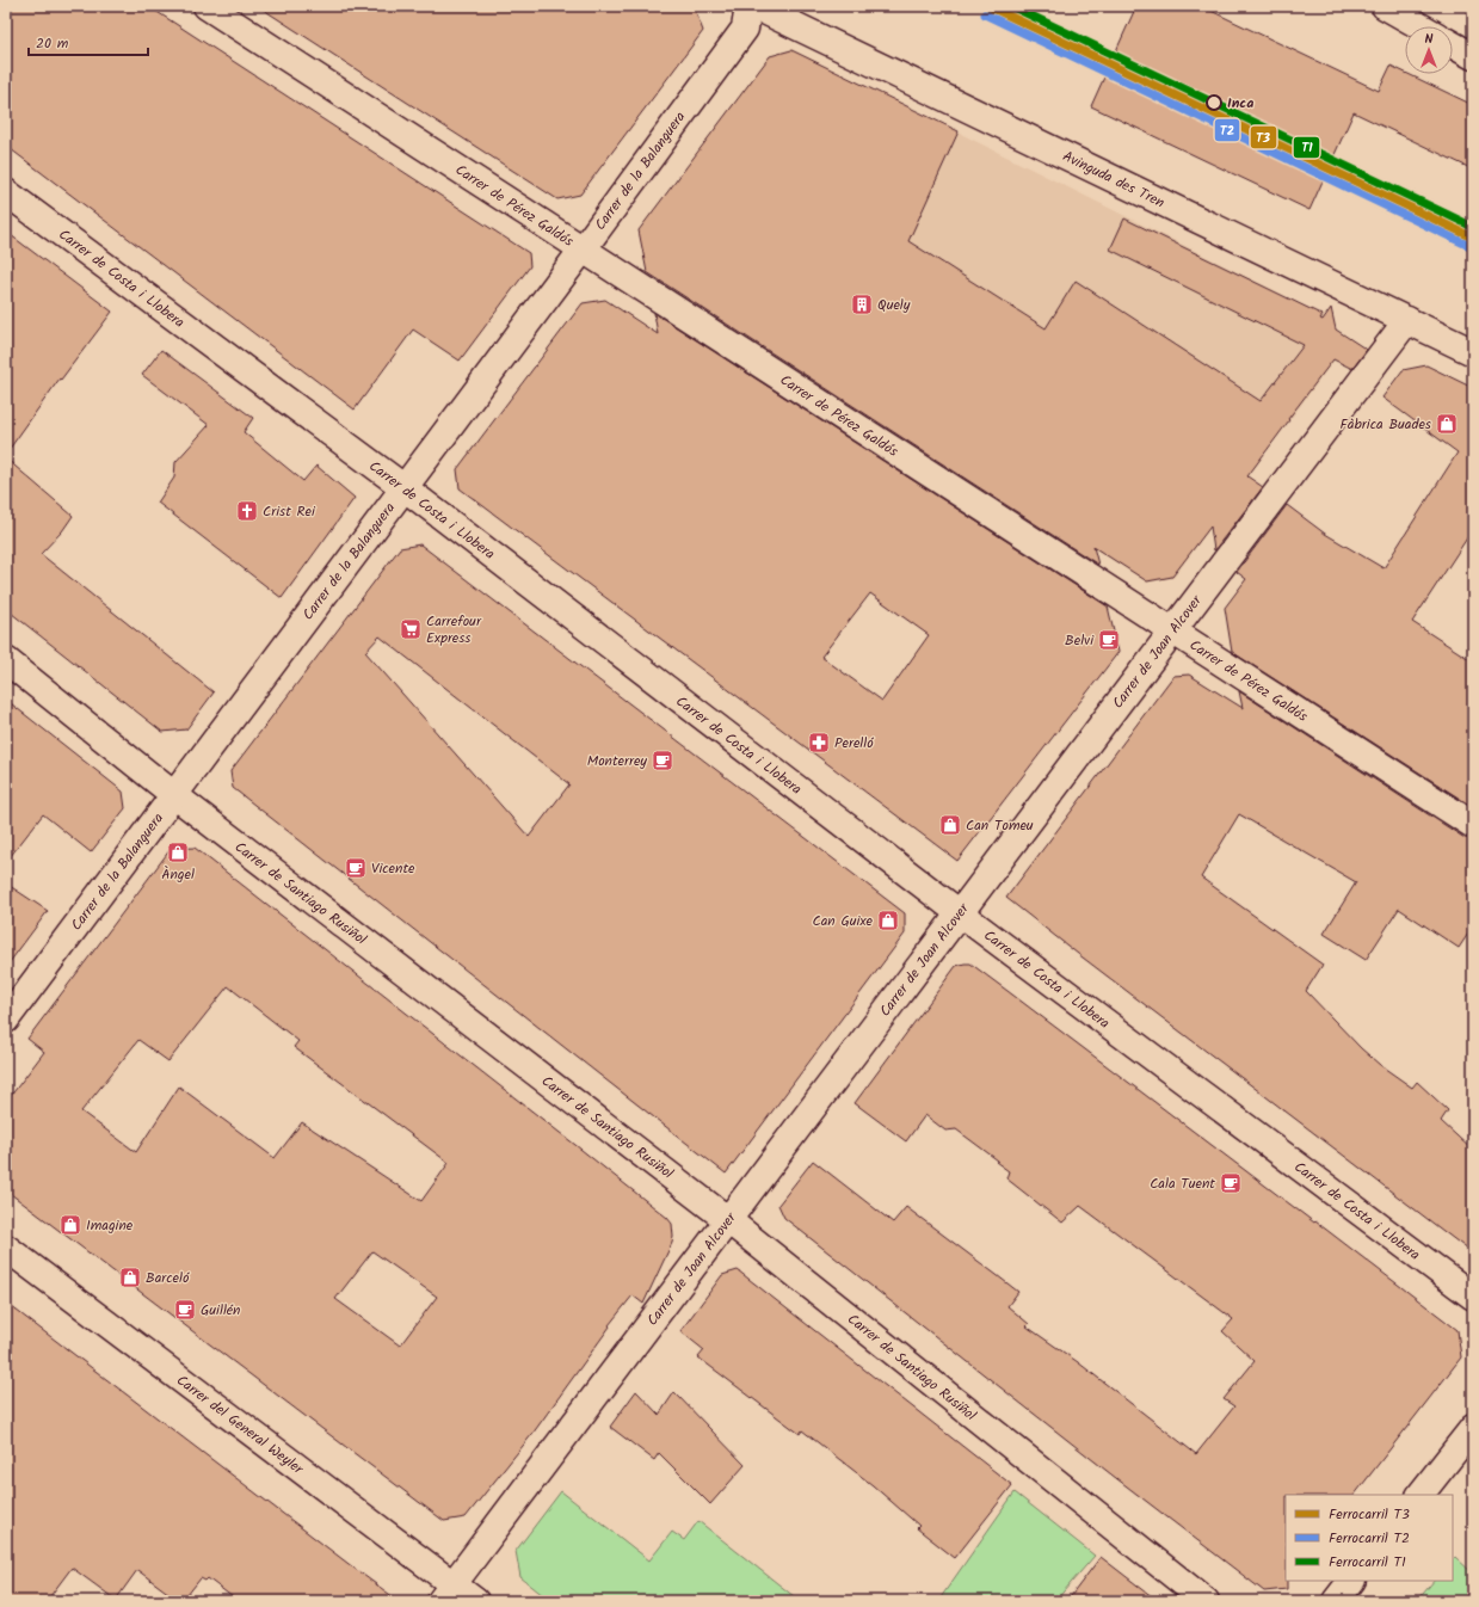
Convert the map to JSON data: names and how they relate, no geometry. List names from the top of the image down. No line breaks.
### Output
{"streets":{"street":["Carrer de la Balanguera","Avinguda des Tren","Carrer de Pérez Galdós","Carrer de Costa i Llobera","Carrer de Joan Alcover","Carrer de Santiago Rusiñol","Carrer del General Weyler"]},"crossings":[["Carrer de la Balanguera","Carrer de Pérez Galdós"],["Carrer de la Balanguera","Carrer de Costa i Llobera"],["Carrer de la Balanguera","Carrer de Santiago Rusiñol"],["Avinguda des Tren","Carrer de Joan Alcover"],["Carrer de Pérez Galdós","Carrer de Joan Alcover"],["Carrer de Costa i Llobera","Carrer de Joan Alcover"],["Carrer de Joan Alcover","Carrer de Santiago Rusiñol"],["Carrer de Joan Alcover","Carrer del General Weyler"]],"places":{"other":["Inca"],"building":["Quely"],"shop":["Fàbrica Buades","Can Tomeu","Àngel","Can Guixe","Imagine","Barceló"],"church":["Crist Rei"],"supermarket":["Carrefour Express"],"cafe":["Belvi","Monterrey","Vicente","Cala Tuent","Guillén"],"pharmacy":["Perelló"]},"lines":["rail line T3","rail line T1","rail line T2"],"legend":["Ferrocarril T3","Ferrocarril T2","Ferrocarril T1"],"scale_bar":"20 m","north":"top"}
